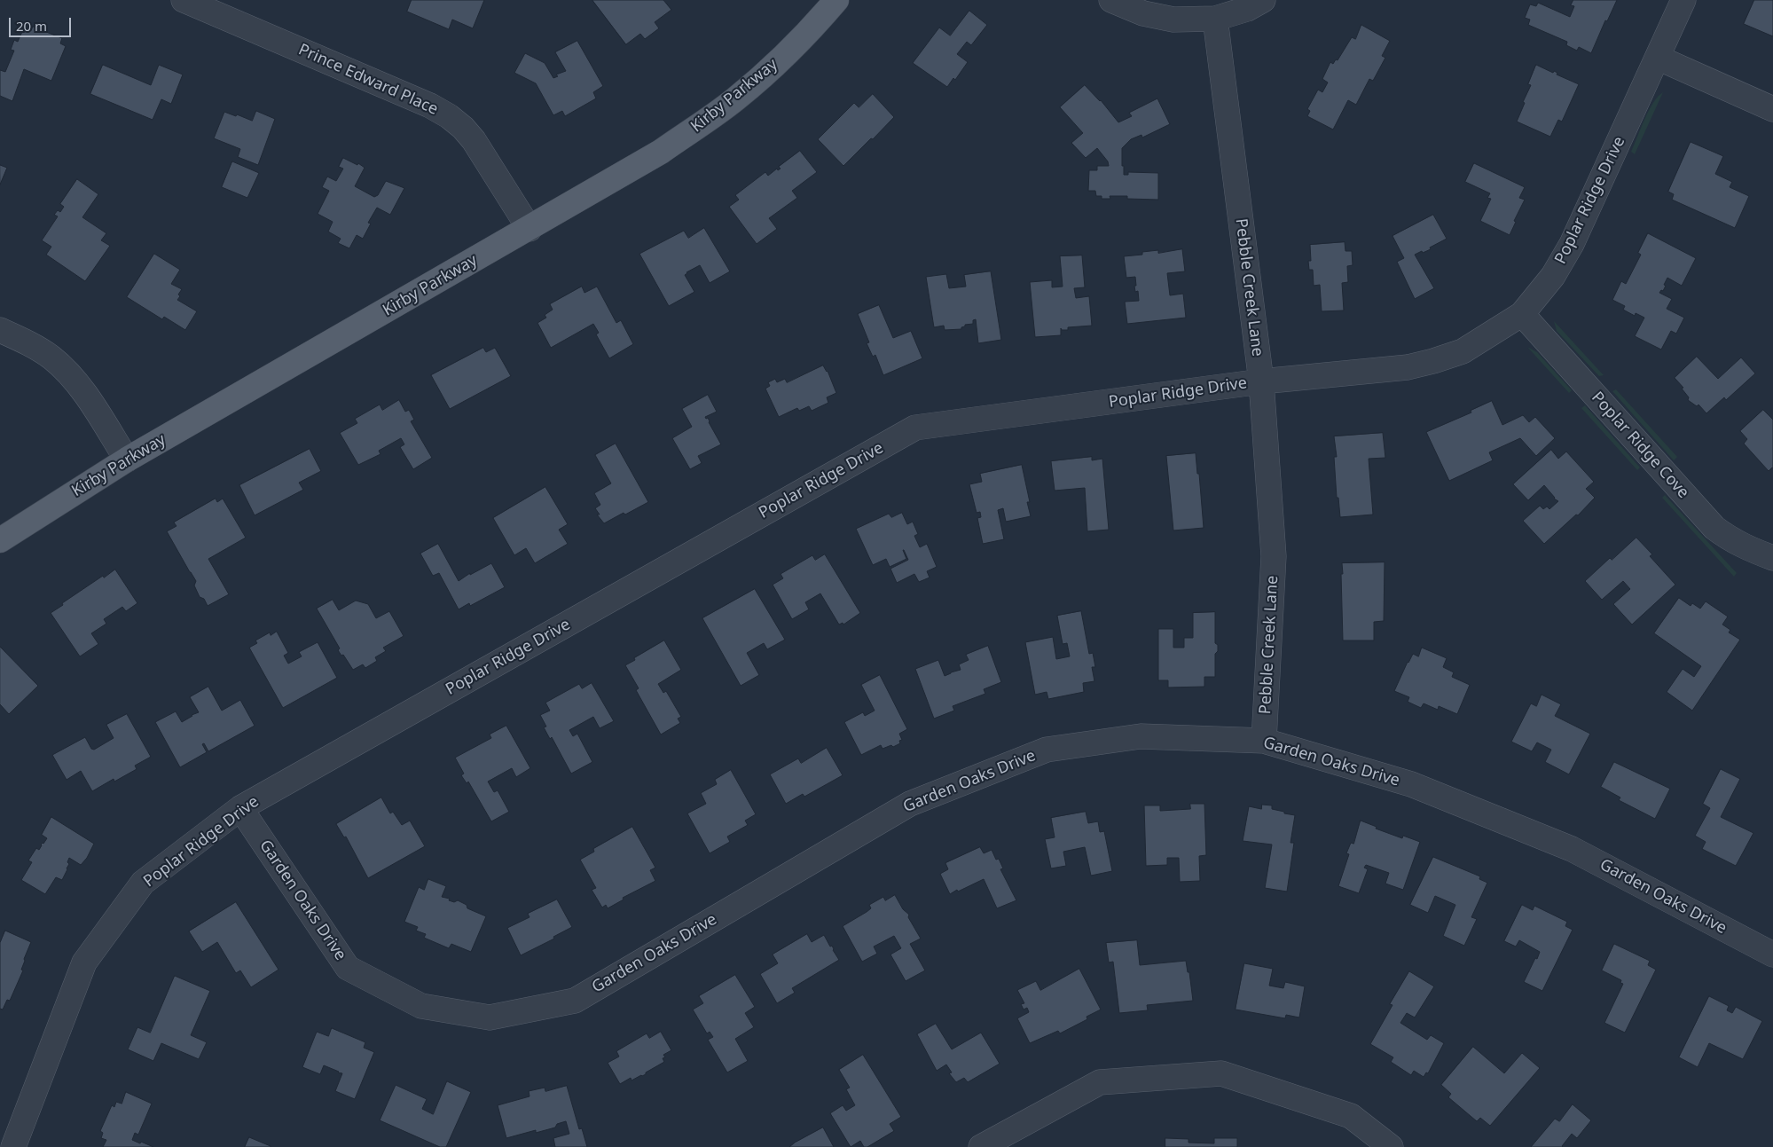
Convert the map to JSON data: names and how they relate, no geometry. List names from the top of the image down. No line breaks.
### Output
{"streets":{"main road":["Kirby Parkway"],"street":["Prince Edward Place","Poplar Ridge Drive","Pebble Creek Lane","Poplar Ridge Cove","Garden Oaks Drive"]},"crossings":[["Prince Edward Place","Kirby Parkway"],["Poplar Ridge Drive","Pebble Creek Lane"],["Poplar Ridge Drive","Poplar Ridge Cove"],["Poplar Ridge Drive","Garden Oaks Drive"],["Pebble Creek Lane","Garden Oaks Drive"]],"scale_bar":"20 m"}
